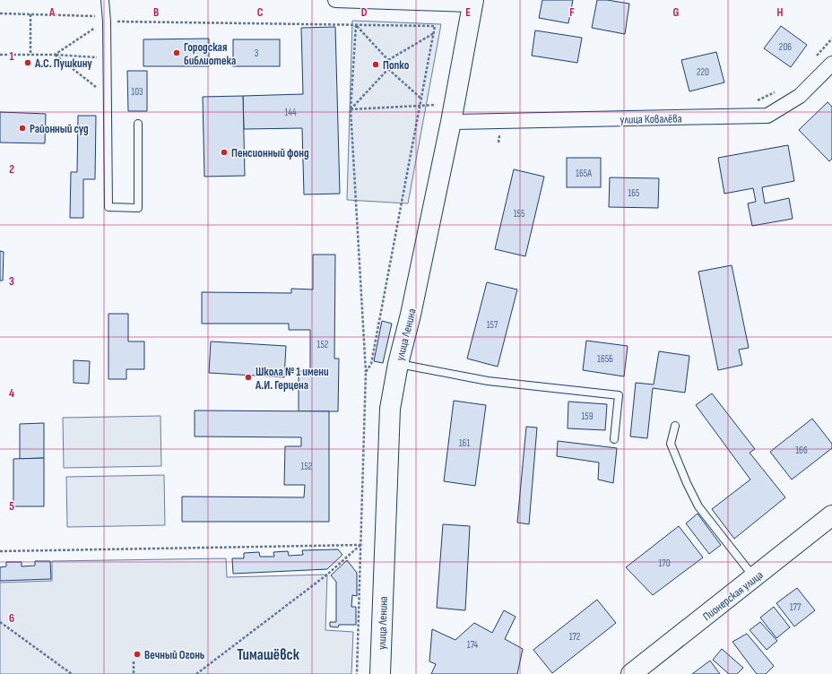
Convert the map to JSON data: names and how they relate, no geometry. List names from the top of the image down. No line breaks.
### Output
{"streets":{"main road":["улица Ленина","Пионерская улица"],"street":["улица Ковалёва"]},"crossings":[["улица Ковалёва","улица Ленина"]],"districts":["Тимашёвск"],"places":["Городская библиотека","А.С. Пушкину","Попко","Районный суд","Пенсионный фонд","Школа № 1 имени А.И. Герцена","Вечный Огонь"],"house_numbers":["206","3","220","103","144","165А","165","155","157","152","165Б","159","161","166","152","170","177","172","174"],"grid":{"columns":["A","B","C","D","E","F","G","H"],"rows":["1","2","3","4","5","6"]}}
